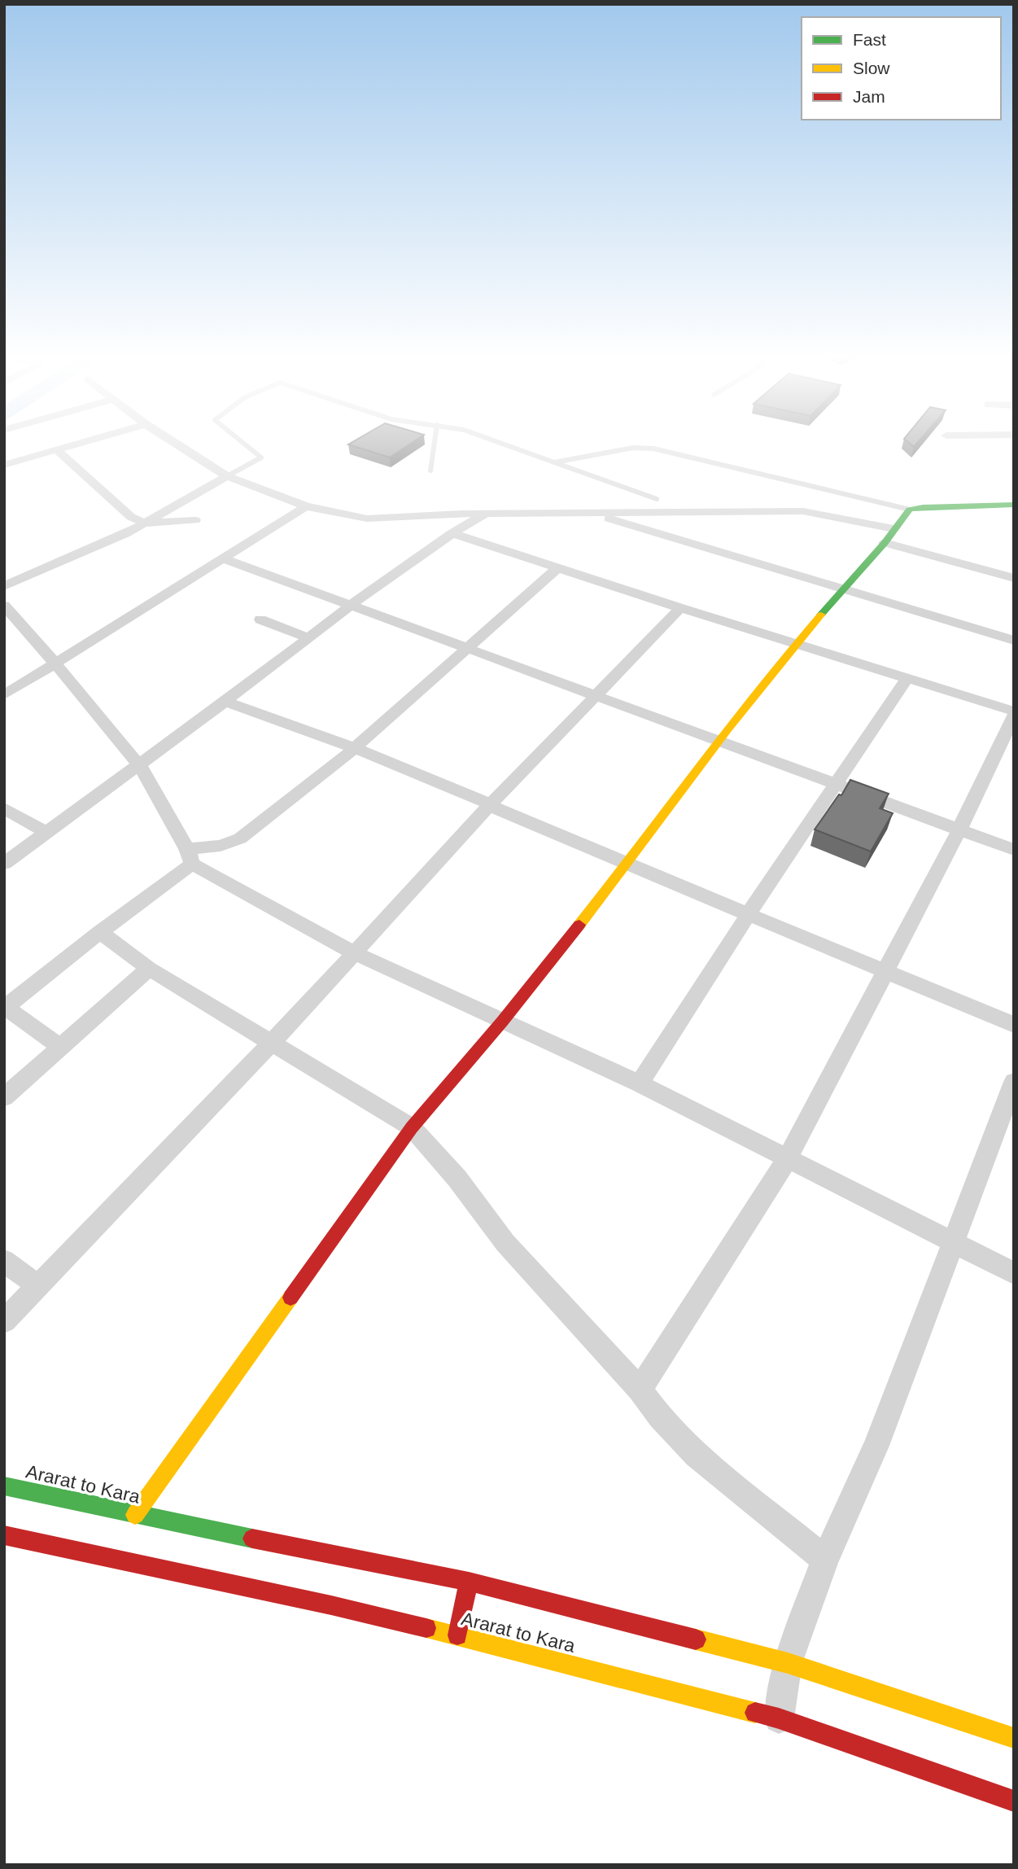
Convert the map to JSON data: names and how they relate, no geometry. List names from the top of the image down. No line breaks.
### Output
{"streets":{"street":["Ararat to Kara"]},"legend":["Fast","Slow","Jam"]}
